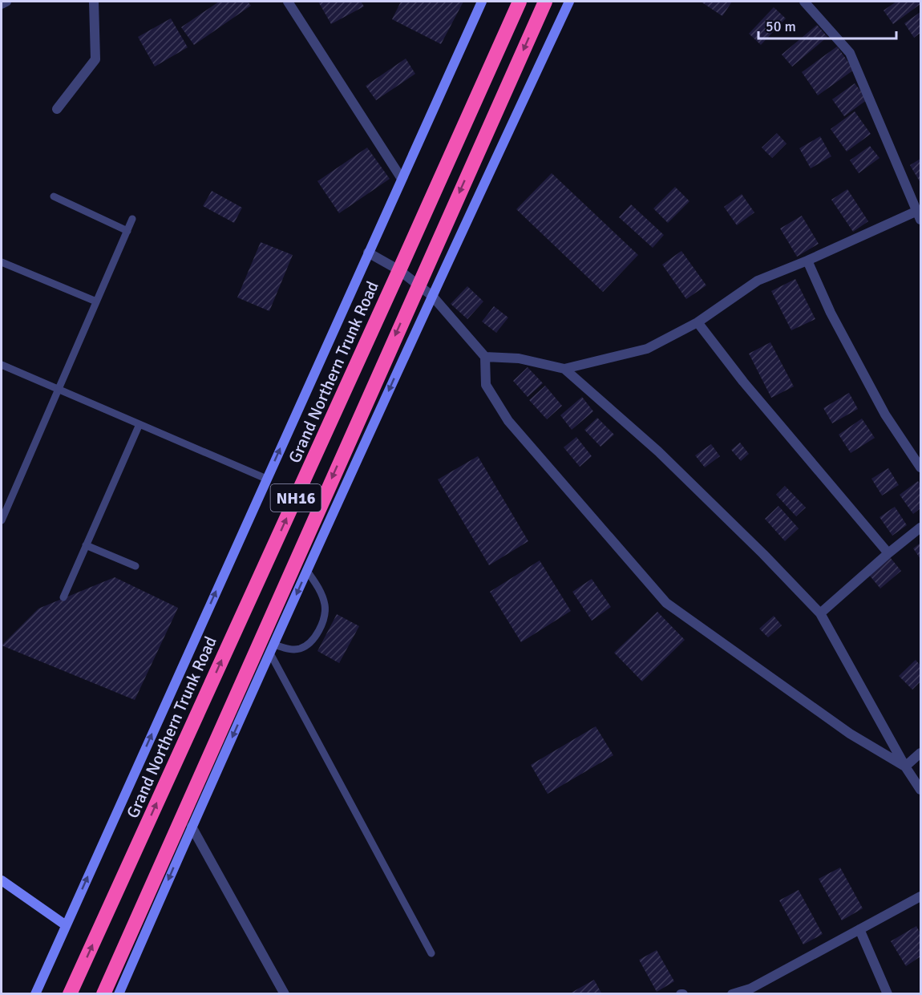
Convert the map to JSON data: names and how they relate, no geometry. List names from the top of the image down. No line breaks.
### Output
{"streets":{"highway":["Grand Northern Trunk Road","NH16"]},"scale_bar":"50 m"}
